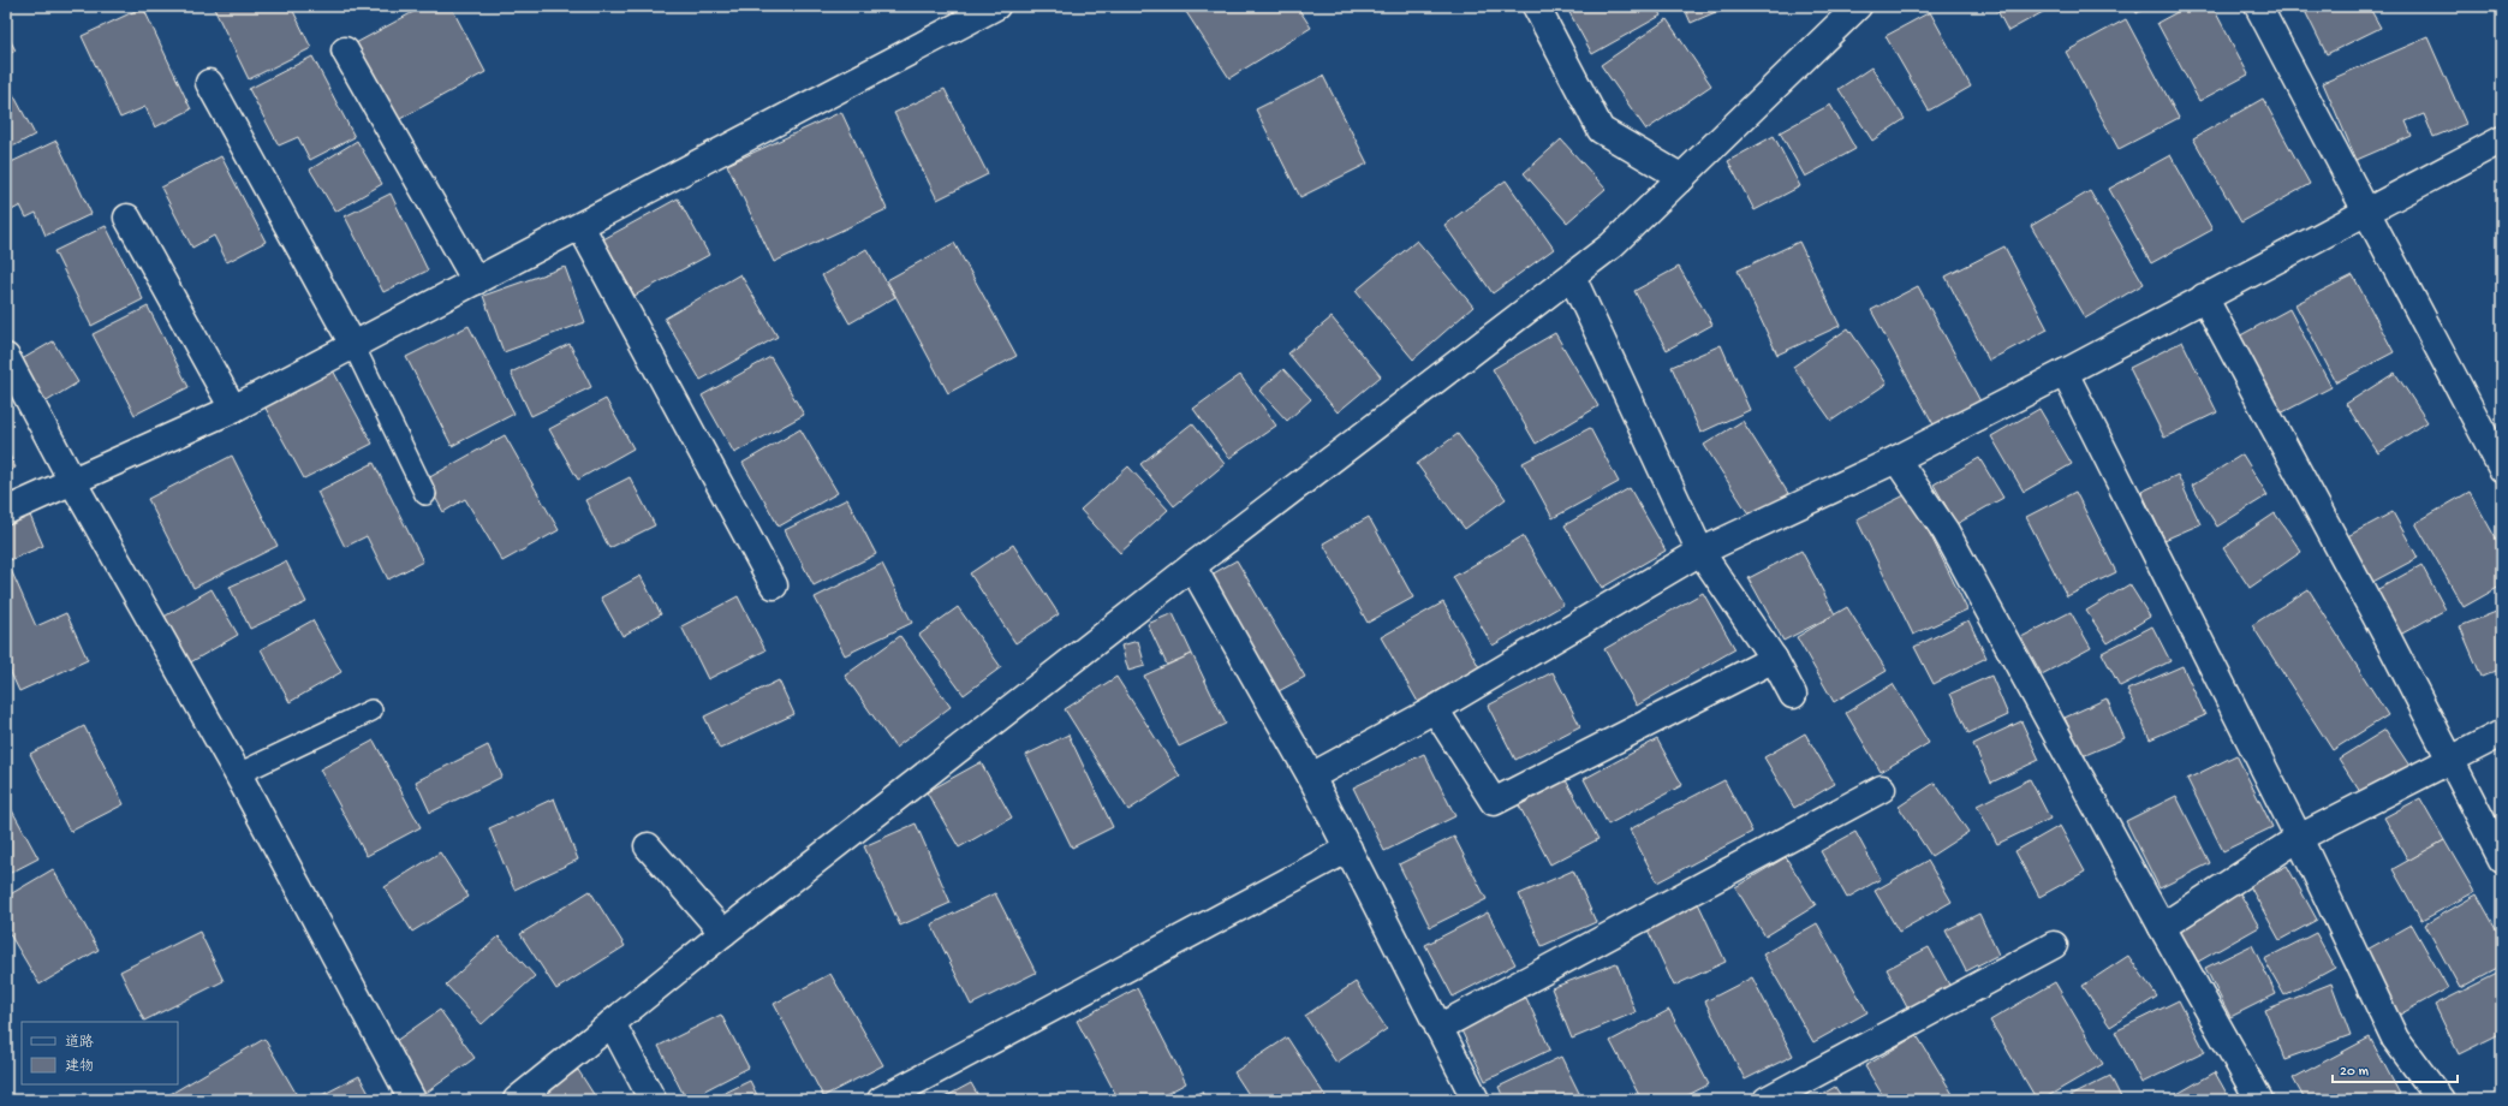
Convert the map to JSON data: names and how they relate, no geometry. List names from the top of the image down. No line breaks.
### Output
{"legend":["道路","建物"],"scale_bar":"20 m"}
